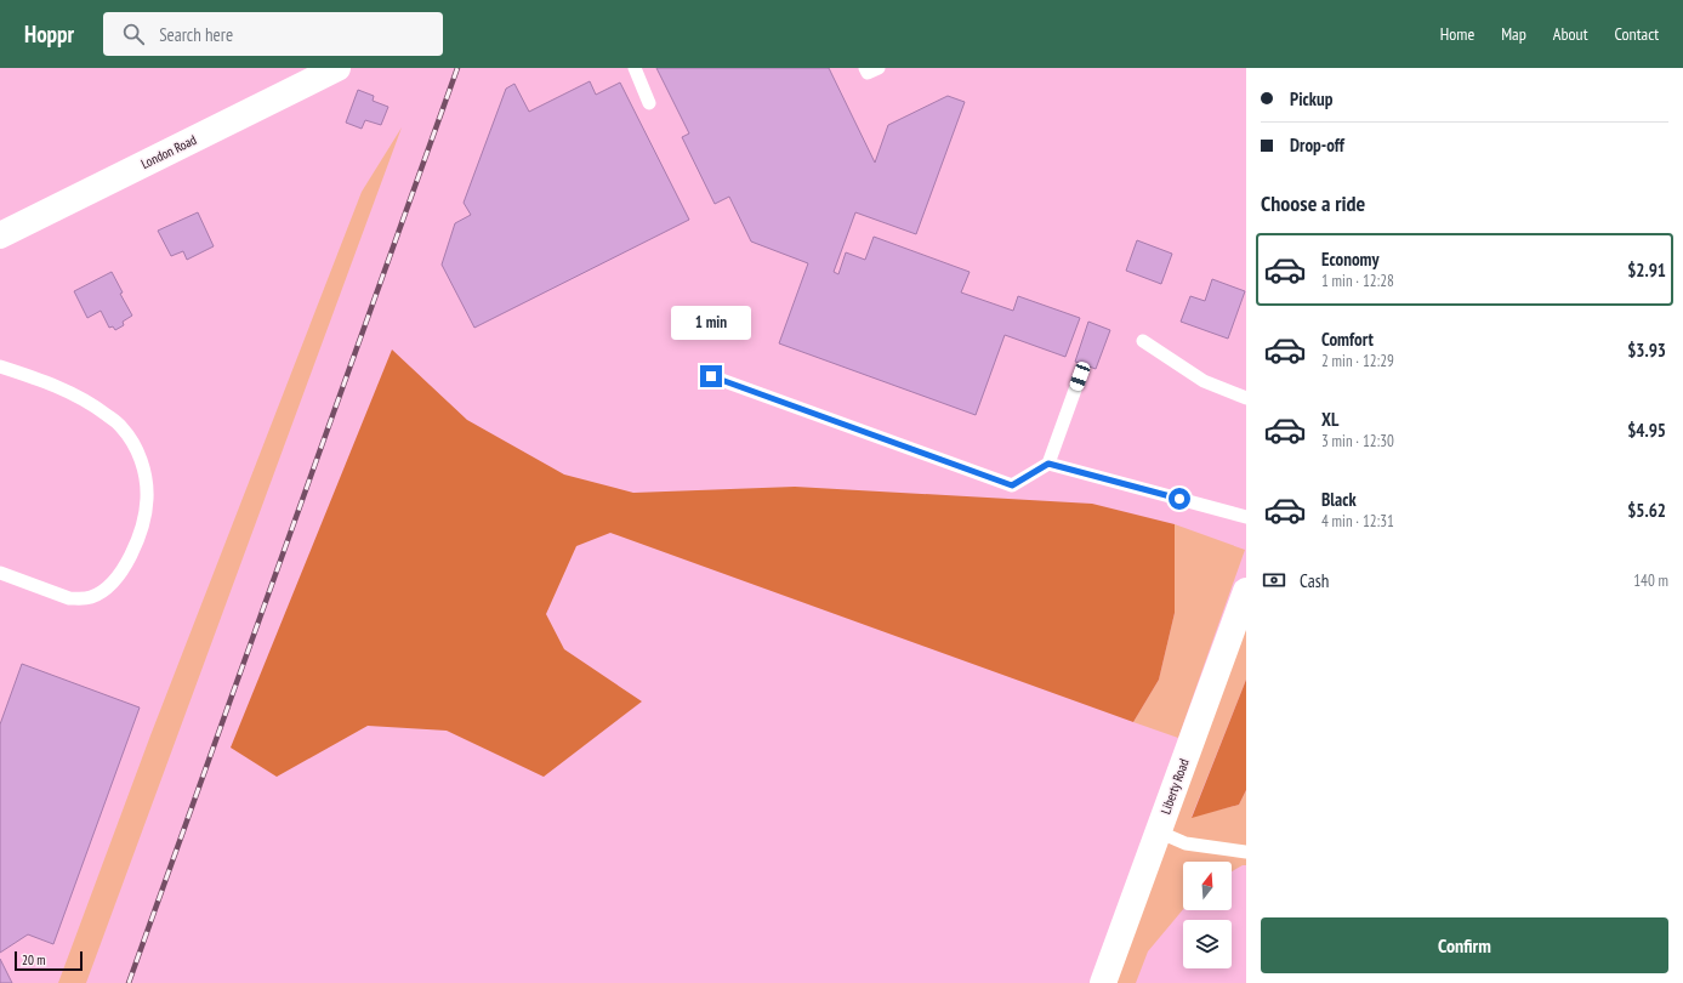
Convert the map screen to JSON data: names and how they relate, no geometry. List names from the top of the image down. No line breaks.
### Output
{"streets":{"street":["London Road","Liberty Road"]},"scale_bar":"20 m","north":"top","page":{"header":"Hoppr","search":"Search here","nav":["Home","Map","About","Contact"],"banner":["Pickup","Drop-off"],"heading":"Choose a ride","list":[{"name":"Economy","note":"1 min · 12:28","value":"$2.91"},{"name":"Comfort","note":"2 min · 12:29","value":"$3.93"},{"name":"XL","note":"3 min · 12:30","value":"$4.95"},{"name":"Black","note":"4 min · 12:31","value":"$5.62"}],"bubble":"1 min","pay":["Cash","140 m"],"buttons":"Confirm","scale":"20 m"}}
